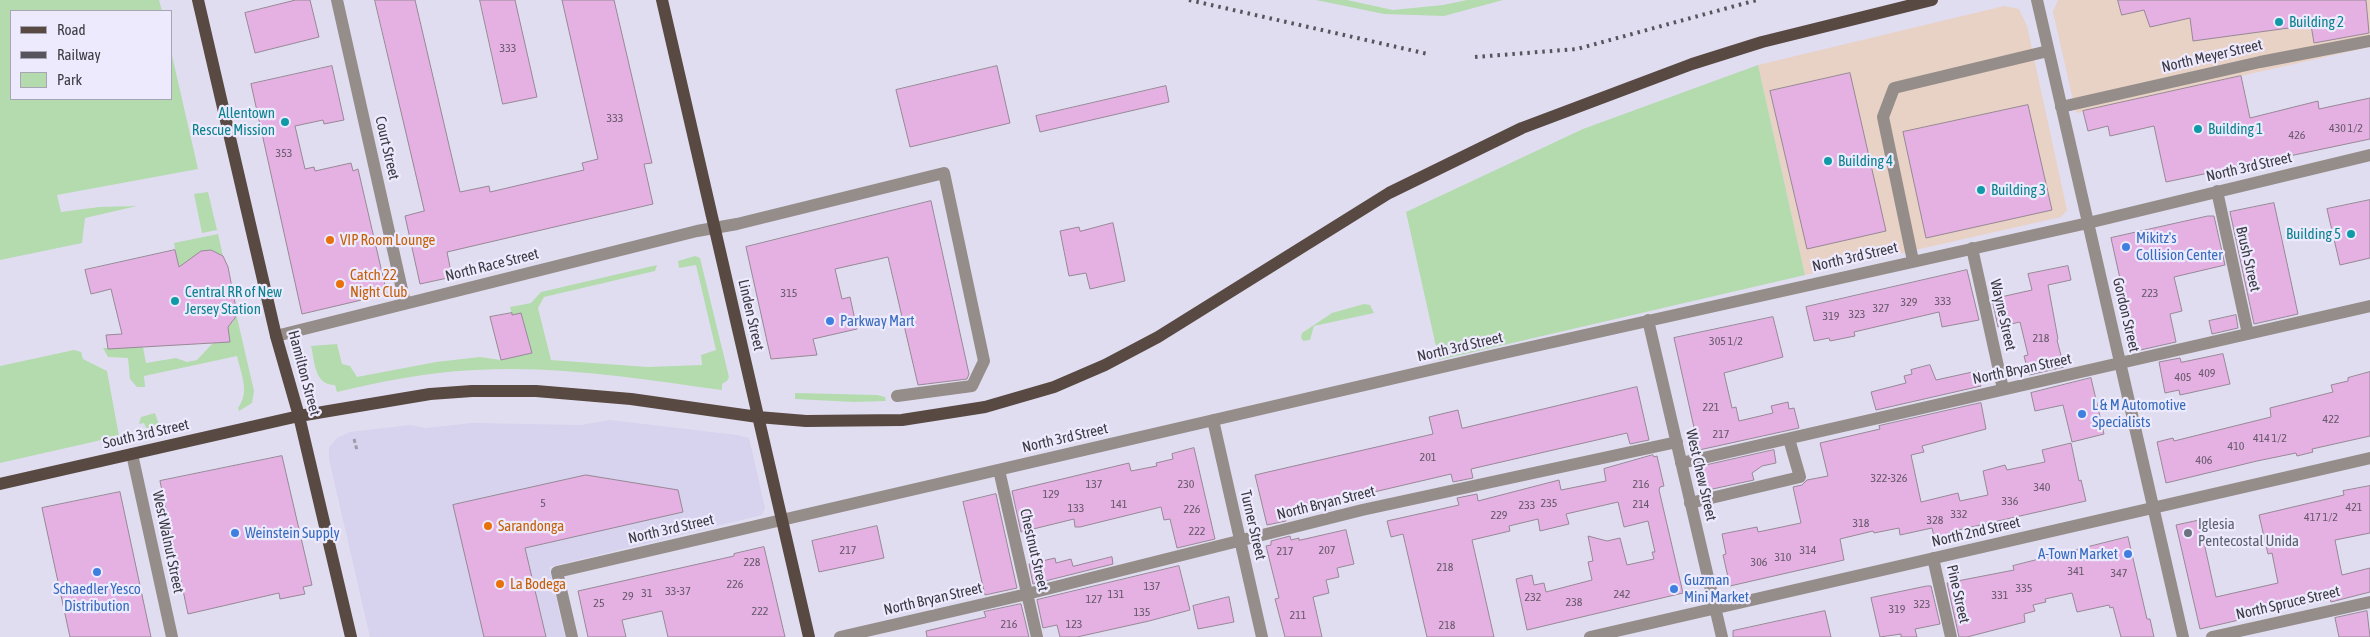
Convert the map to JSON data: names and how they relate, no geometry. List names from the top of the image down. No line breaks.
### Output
{"streets":{"main road":["Linden Street","Hamilton Street","South 3rd Street"],"street":["North Meyer Street","Court Street","North 3rd Street","Brush Street","North Race Street","Wayne Street","Gordon Street","North Bryan Street","West Chew Street","Turner Street","North 2nd Street","West Walnut Street","Chestnut Street","Pine Street","North Spruce Street"]},"crossings":[["North Meyer Street","Gordon Street"],["Court Street","North Race Street"],["North 3rd Street","Brush Street"],["North 3rd Street","Linden Street"],["North 3rd Street","Wayne Street"],["North 3rd Street","Gordon Street"],["North 3rd Street","West Chew Street"],["North 3rd Street","Turner Street"],["North 3rd Street","Chestnut Street"],["Brush Street","North Bryan Street"],["North Race Street","Linden Street"],["North Race Street","Hamilton Street"],["Linden Street","South 3rd Street"],["Wayne Street","North Bryan Street"],["Gordon Street","North Bryan Street"],["Gordon Street","North 2nd Street"],["North Bryan Street","West Chew Street"],["North Bryan Street","Turner Street"],["North Bryan Street","Chestnut Street"],["Hamilton Street","South 3rd Street"],["South 3rd Street","West Walnut Street"],["West Chew Street","North 2nd Street"],["North 2nd Street","Pine Street"]],"places":["Building 2","Allentown Rescue Mission","Building 1","Building 4","Building 3","Building 5","VIP Room Lounge","Mikitz's Collision Center","Catch 22 Night Club","Central RR of New Jersey Station","Parkway Mart","L & M Automotive Specialists","Sarandonga","Weinstein Supply","Iglesia Pentecostal Unida","A-Town Market","Schaedler Yesco Distribution","La Bodega","Guzman Mini Market"],"house_numbers":["333","333","430 1/2","426","353","315","223","333","329","327","323","319","218","305 1/2","409","405","221","422","217","414 1/2","410","201","406","322-326","137","230","216","340","129","336","5","235","141","214","233","421","133","226","332","229","417 1/2","328","318","222","217","207","314","217","310","228","306","218","341","347","226","137","335","33-37","31","131","242","331","29","232","127","238","25","323","319","222","135","211","216","123","218"],"legend":["Road","Railway","Park"]}
